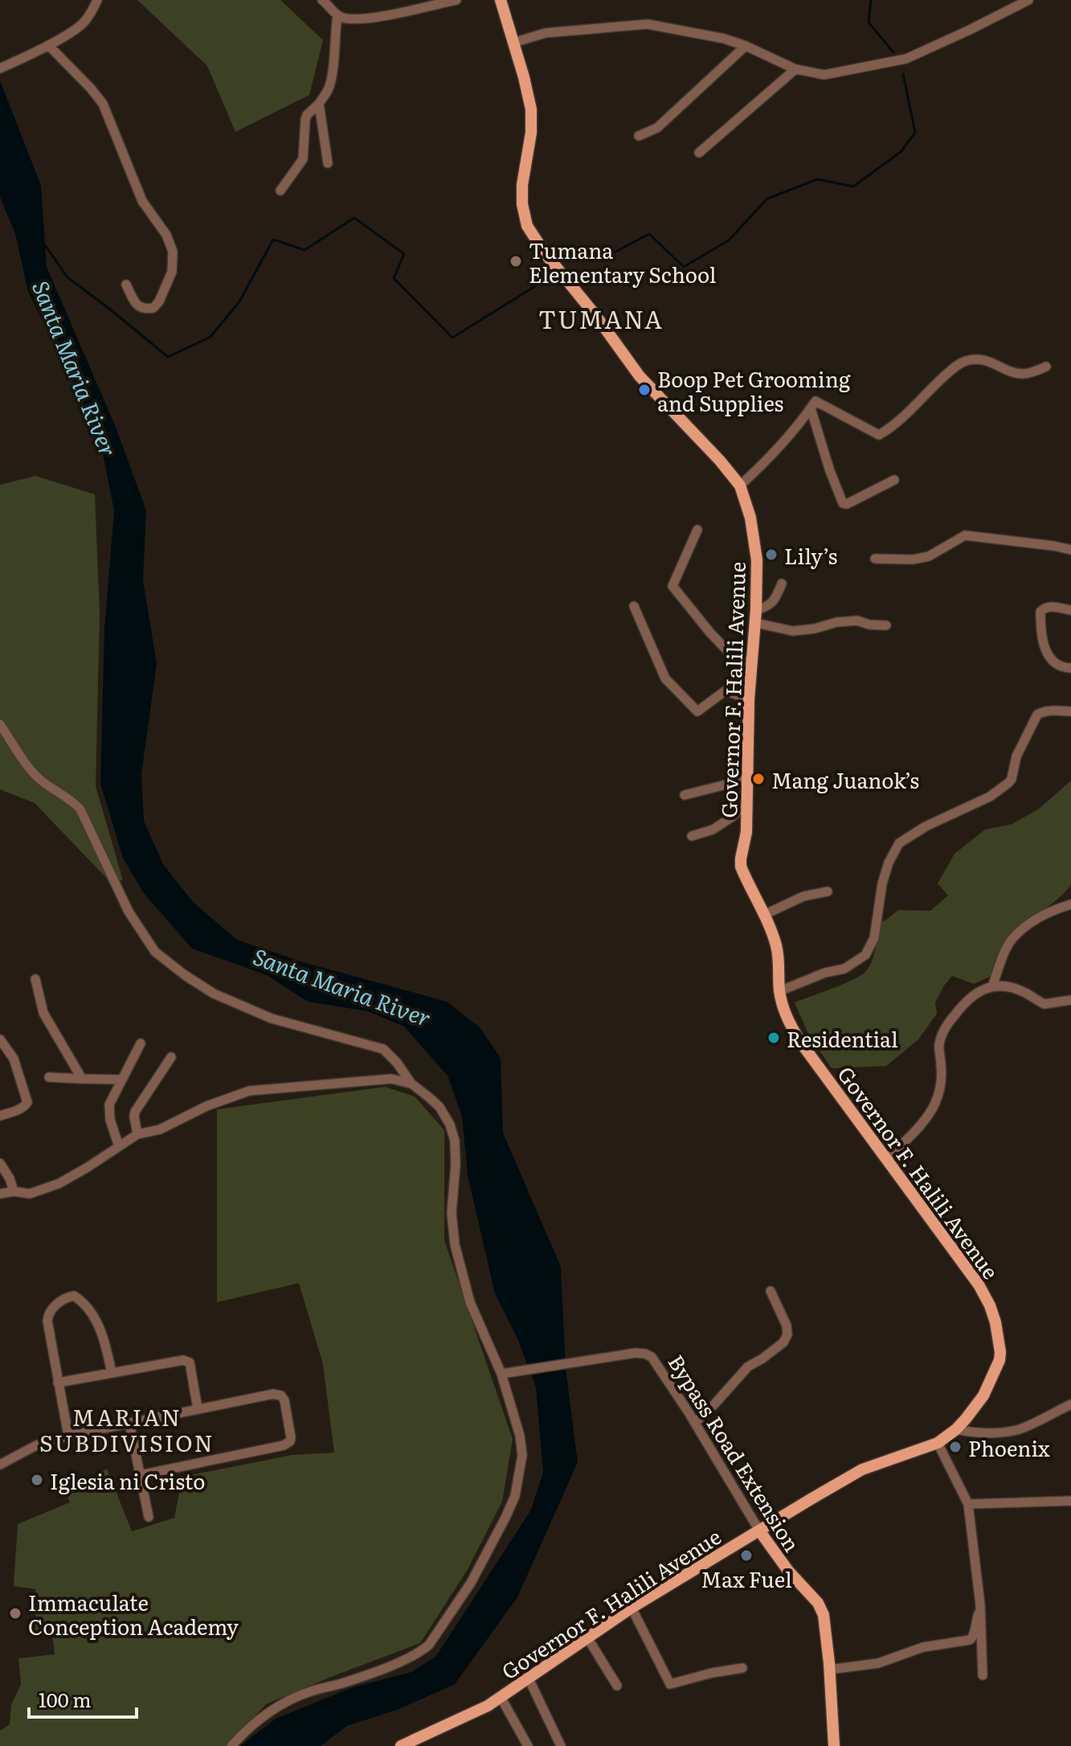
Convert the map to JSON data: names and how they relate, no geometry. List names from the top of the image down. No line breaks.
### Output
{"streets":{"main road":["Governor F. Halili Avenue","Bypass Road Extension"]},"crossings":[["Governor F. Halili Avenue","Bypass Road Extension"]],"districts":["TUMANA","MARIAN SUBDIVISION"],"water":["Santa Maria River"],"places":["Tumana Elementary School","Boop Pet Grooming and Supplies","Lily’s","Mang Juanok’s","Residential","Phoenix","Iglesia ni Cristo","Max Fuel","Immaculate Conception Academy"],"scale_bar":"100 m"}
